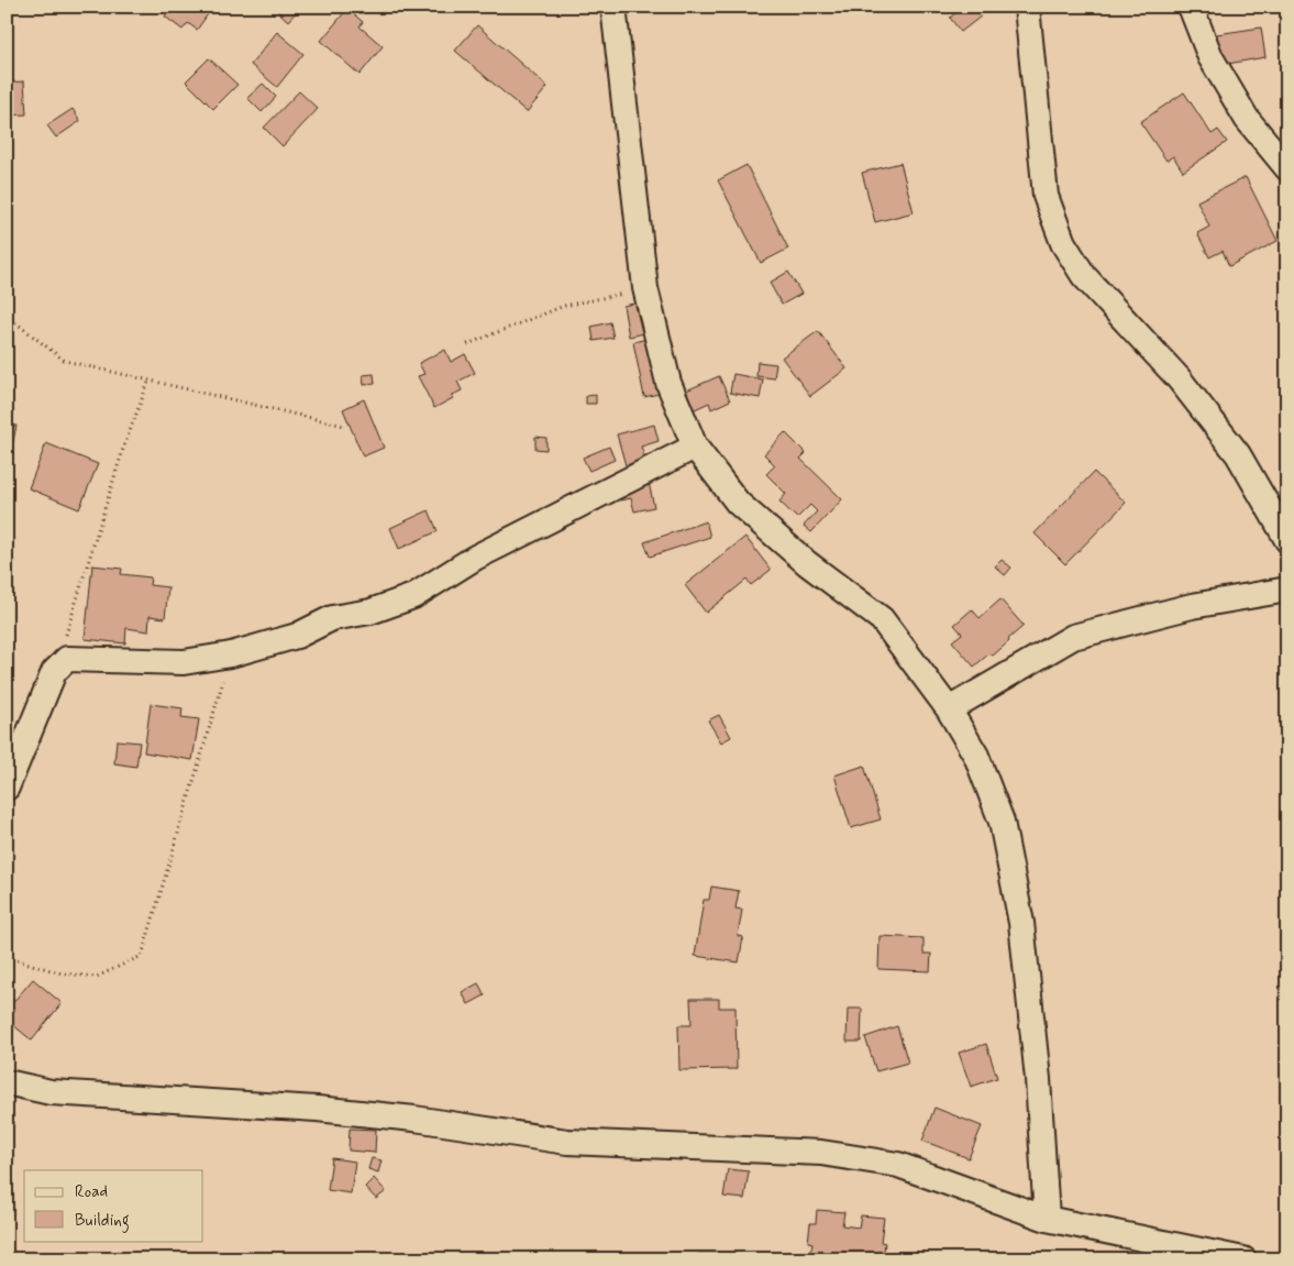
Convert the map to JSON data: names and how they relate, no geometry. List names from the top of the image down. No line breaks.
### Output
{"legend":["Road","Building"]}
